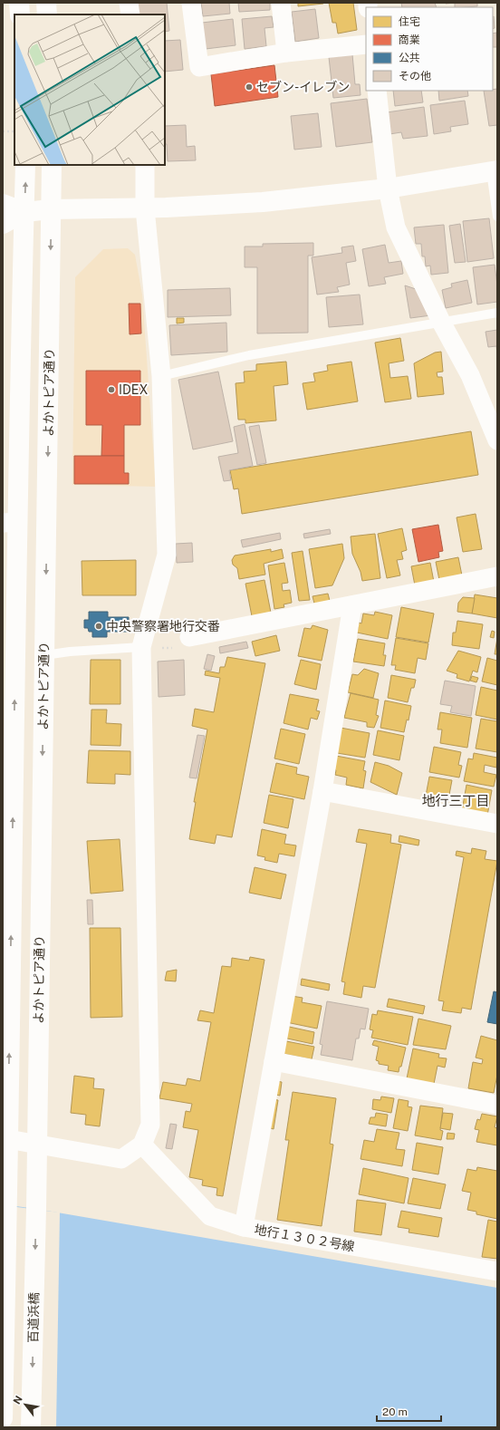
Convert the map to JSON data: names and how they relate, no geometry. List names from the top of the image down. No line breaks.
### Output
{"streets":{"street":["よかトピア通り","地行１３０２号線","百道浜橋"]},"crossings":[["よかトピア通り","百道浜橋"]],"districts":["地行三丁目"],"places":["セブン-イレブン","IDEX","中央警察署地行交番"],"legend":["住宅","商業","公共","その他"],"scale_bar":"20 m","north":"top left"}
